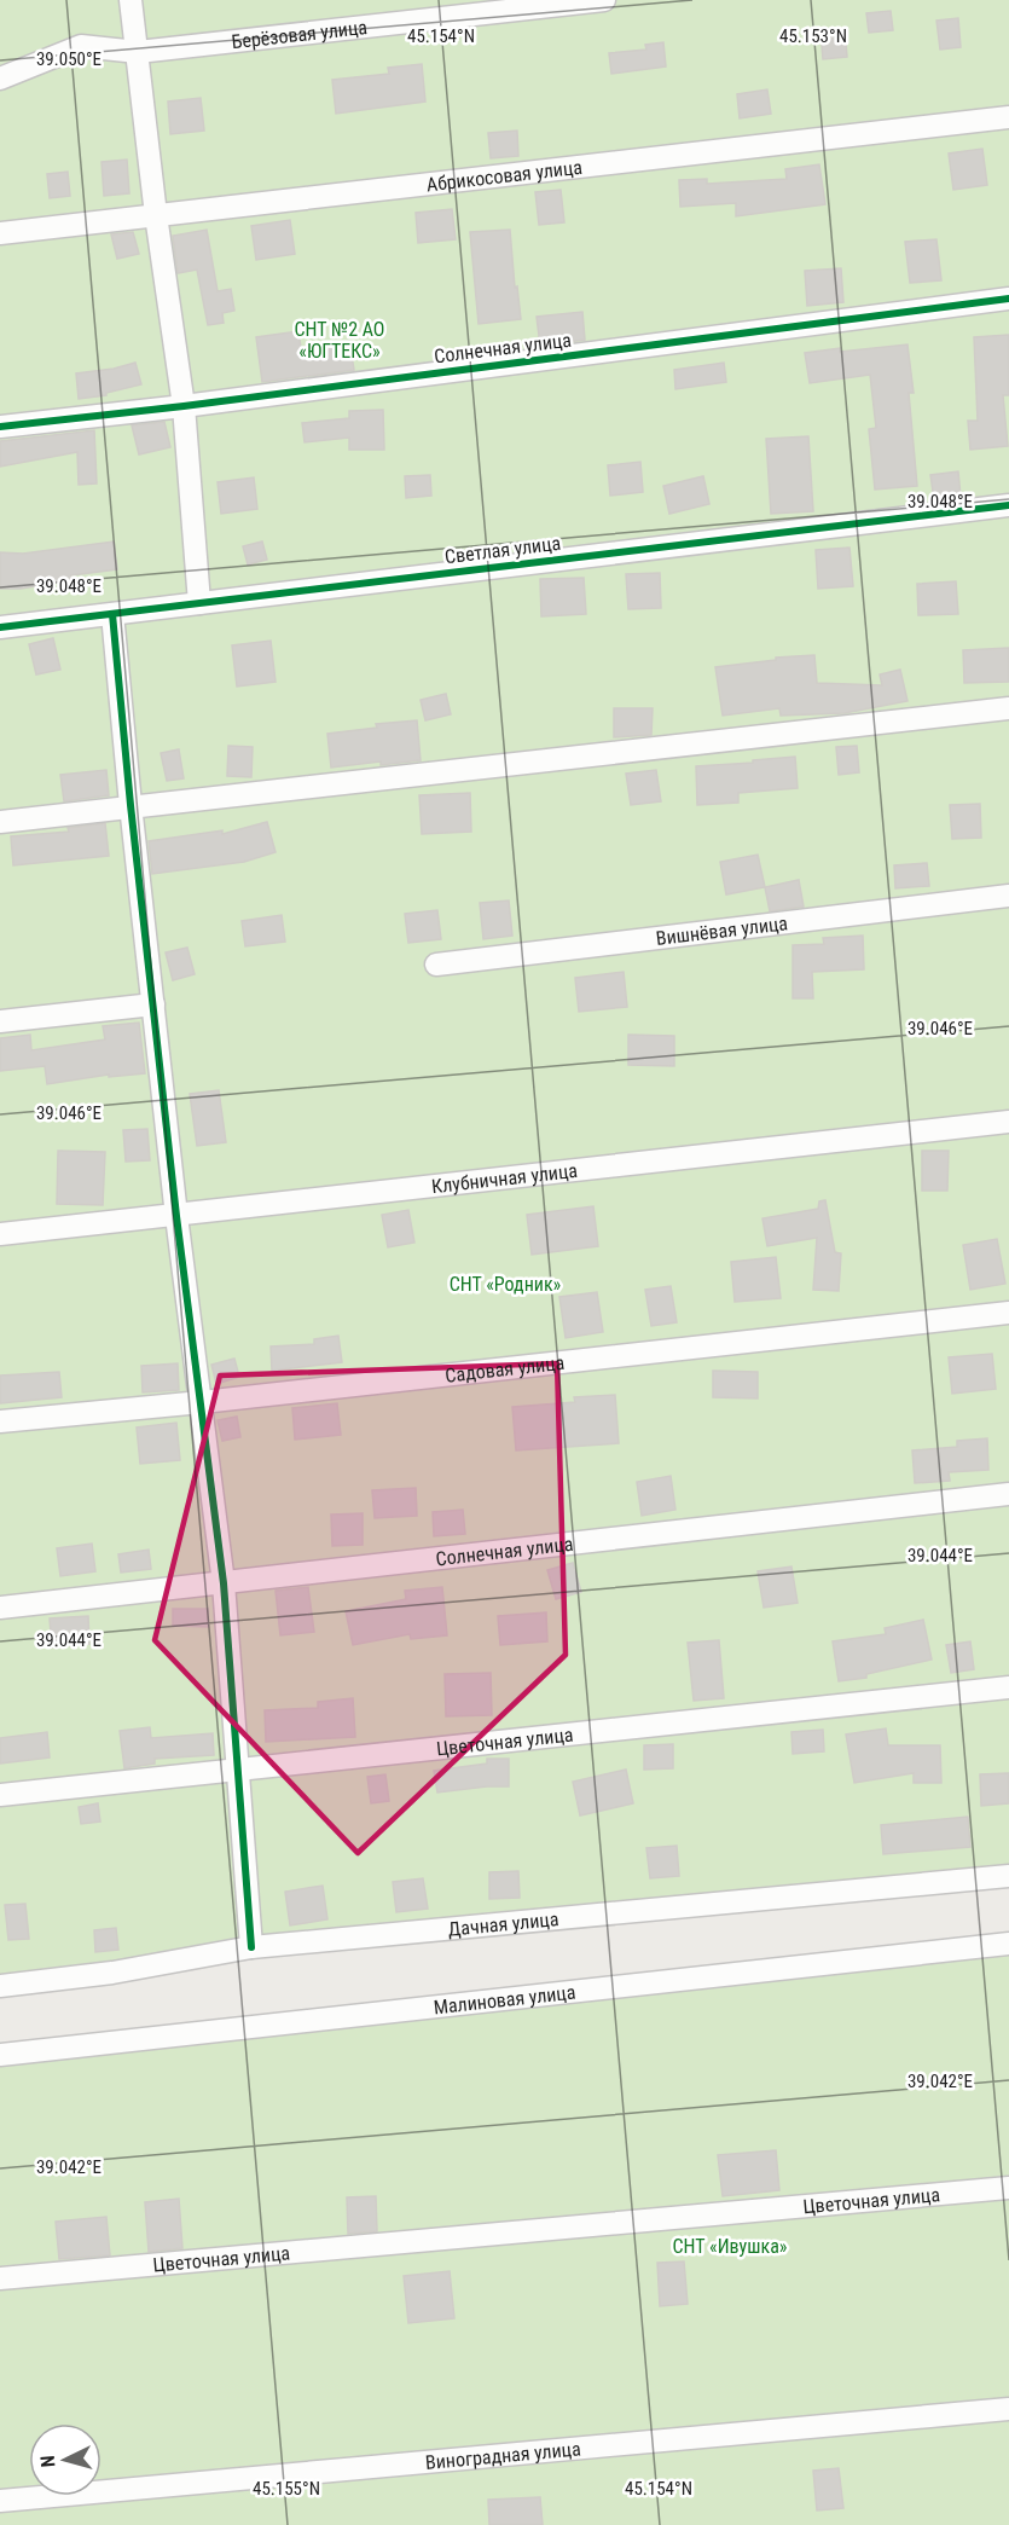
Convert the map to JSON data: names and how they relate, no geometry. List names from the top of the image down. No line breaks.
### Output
{"streets":{"street":["Берёзовая улица","Абрикосовая улица","Солнечная улица","Светлая улица","Вишнёвая улица","Клубничная улица","Садовая улица","Цветочная улица","Дачная улица","Малиновая улица","Виноградная улица"]},"parks":["СНТ №2 АО «ЮГТЕКС»","СНТ «Родник»","СНТ «Ивушка»"],"north":"left","coordinates":["45.154°N","45.153°N","39.050°E","39.048°E","39.046°E","39.044°E","39.042°E","45.155°N"]}
